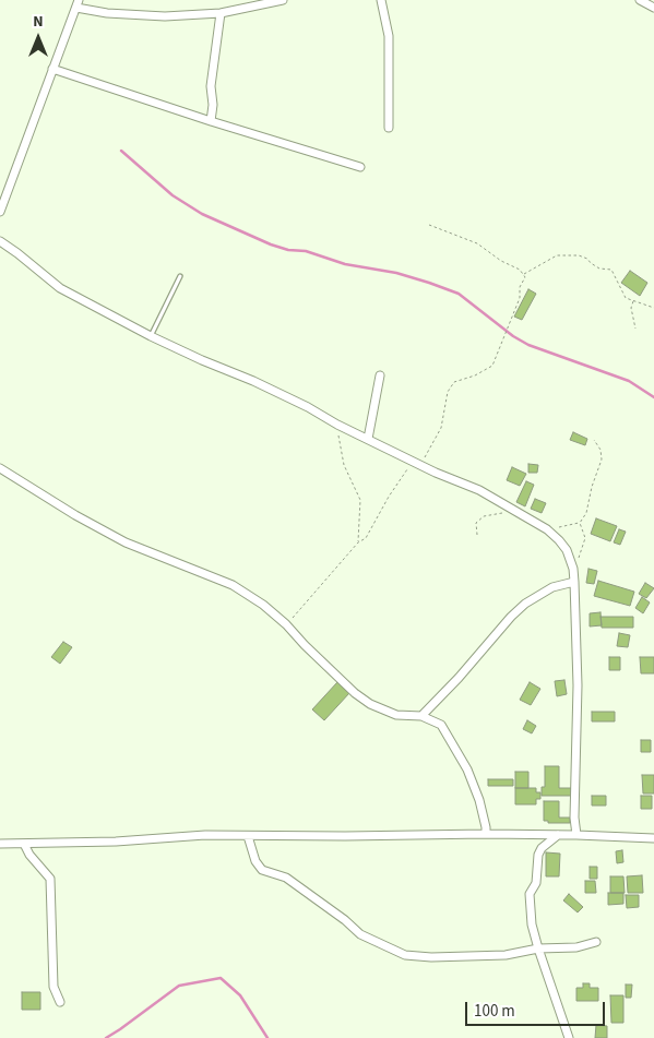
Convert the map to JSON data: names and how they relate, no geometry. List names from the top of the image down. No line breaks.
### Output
{"scale_bar":"100 m","north":"top"}
